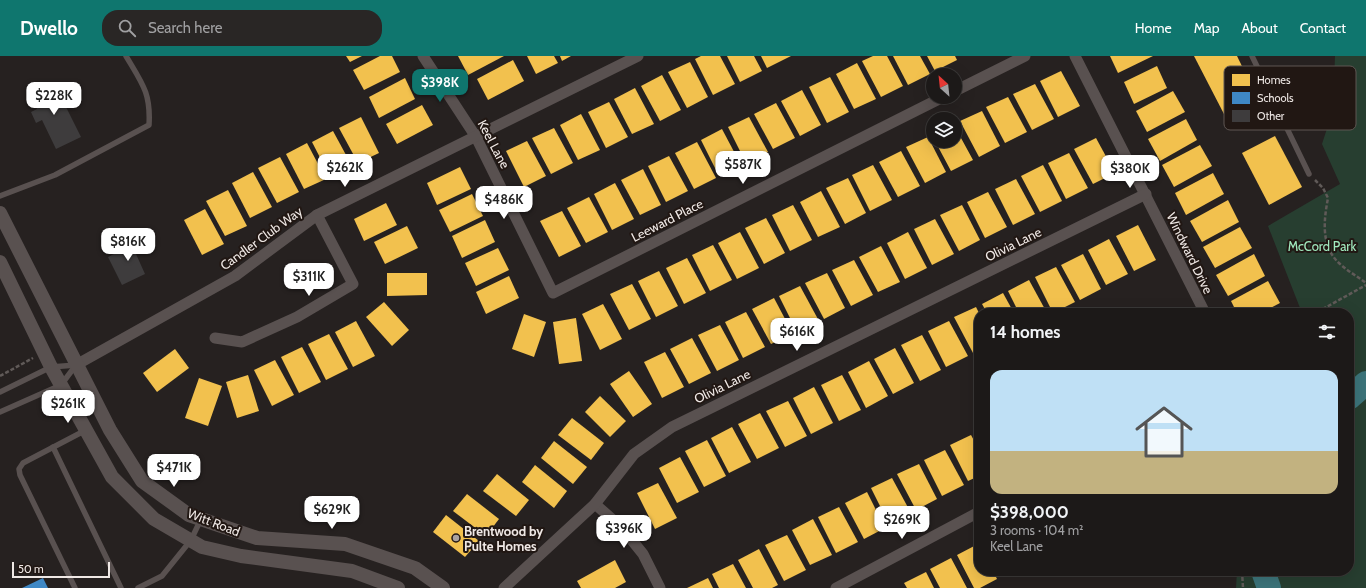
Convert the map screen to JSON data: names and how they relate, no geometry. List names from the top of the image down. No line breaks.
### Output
{"streets":{"street":["Keel Lane","Leeward Place","Candler Club Way","Olivia Lane","Windward Drive","Witt Road"]},"crossings":[["Keel Lane","Leeward Place"],["Keel Lane","Candler Club Way"],["Candler Club Way","Witt Road"],["Olivia Lane","Windward Drive"]],"parks":["McCord Park"],"places":["Brentwood by Pulte Homes"],"legend":["Homes","Schools","Other"],"scale_bar":"50 m","north":"top left","page":{"header":"Dwello","search":"Search here","nav":["Home","Map","About","Contact"],"price":["$398K","$228K","$587K","$262K","$380K","$486K","$816K","$311K","$616K","$261K","$471K","$629K","$269K","$396K"],"heading":"14 homes","list":[{"name":"$398,000","note":"3 rooms · 104 m² · Keel Lane"}],"scale":"50 m"}}
